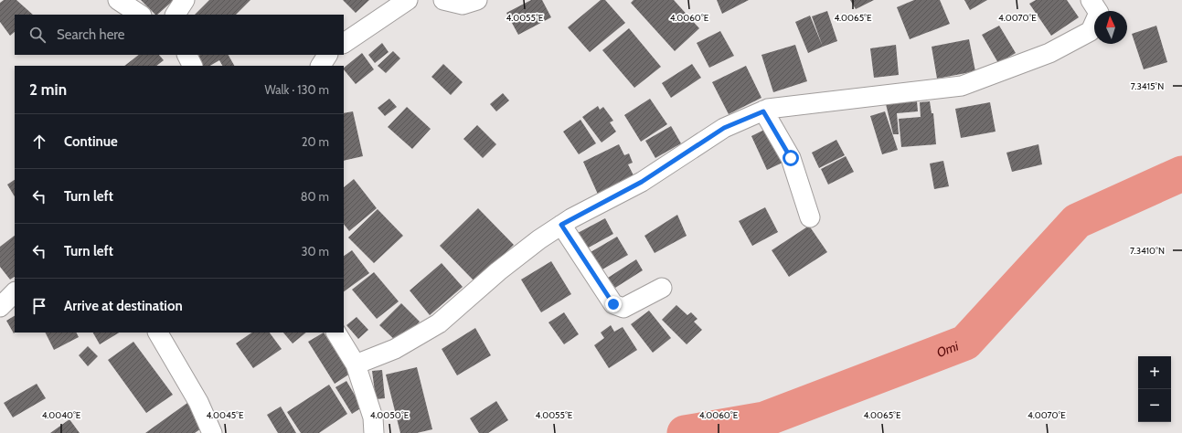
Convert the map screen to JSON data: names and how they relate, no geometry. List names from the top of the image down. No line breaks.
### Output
{"water":["Omi"],"north":"top","page":{"search":"Search here","heading":["2 min","Walk · 130 m"],"list":[["Continue","20 m"],["Turn left","80 m"],["Turn left","30 m"],"Arrive at destination"],"map_buttons":["+","−"]},"coordinates":["4.0055°E","4.0060°E","4.0065°E","4.0070°E","7.3415°N","7.3410°N","4.0040°E","4.0045°E","4.0050°E"]}
